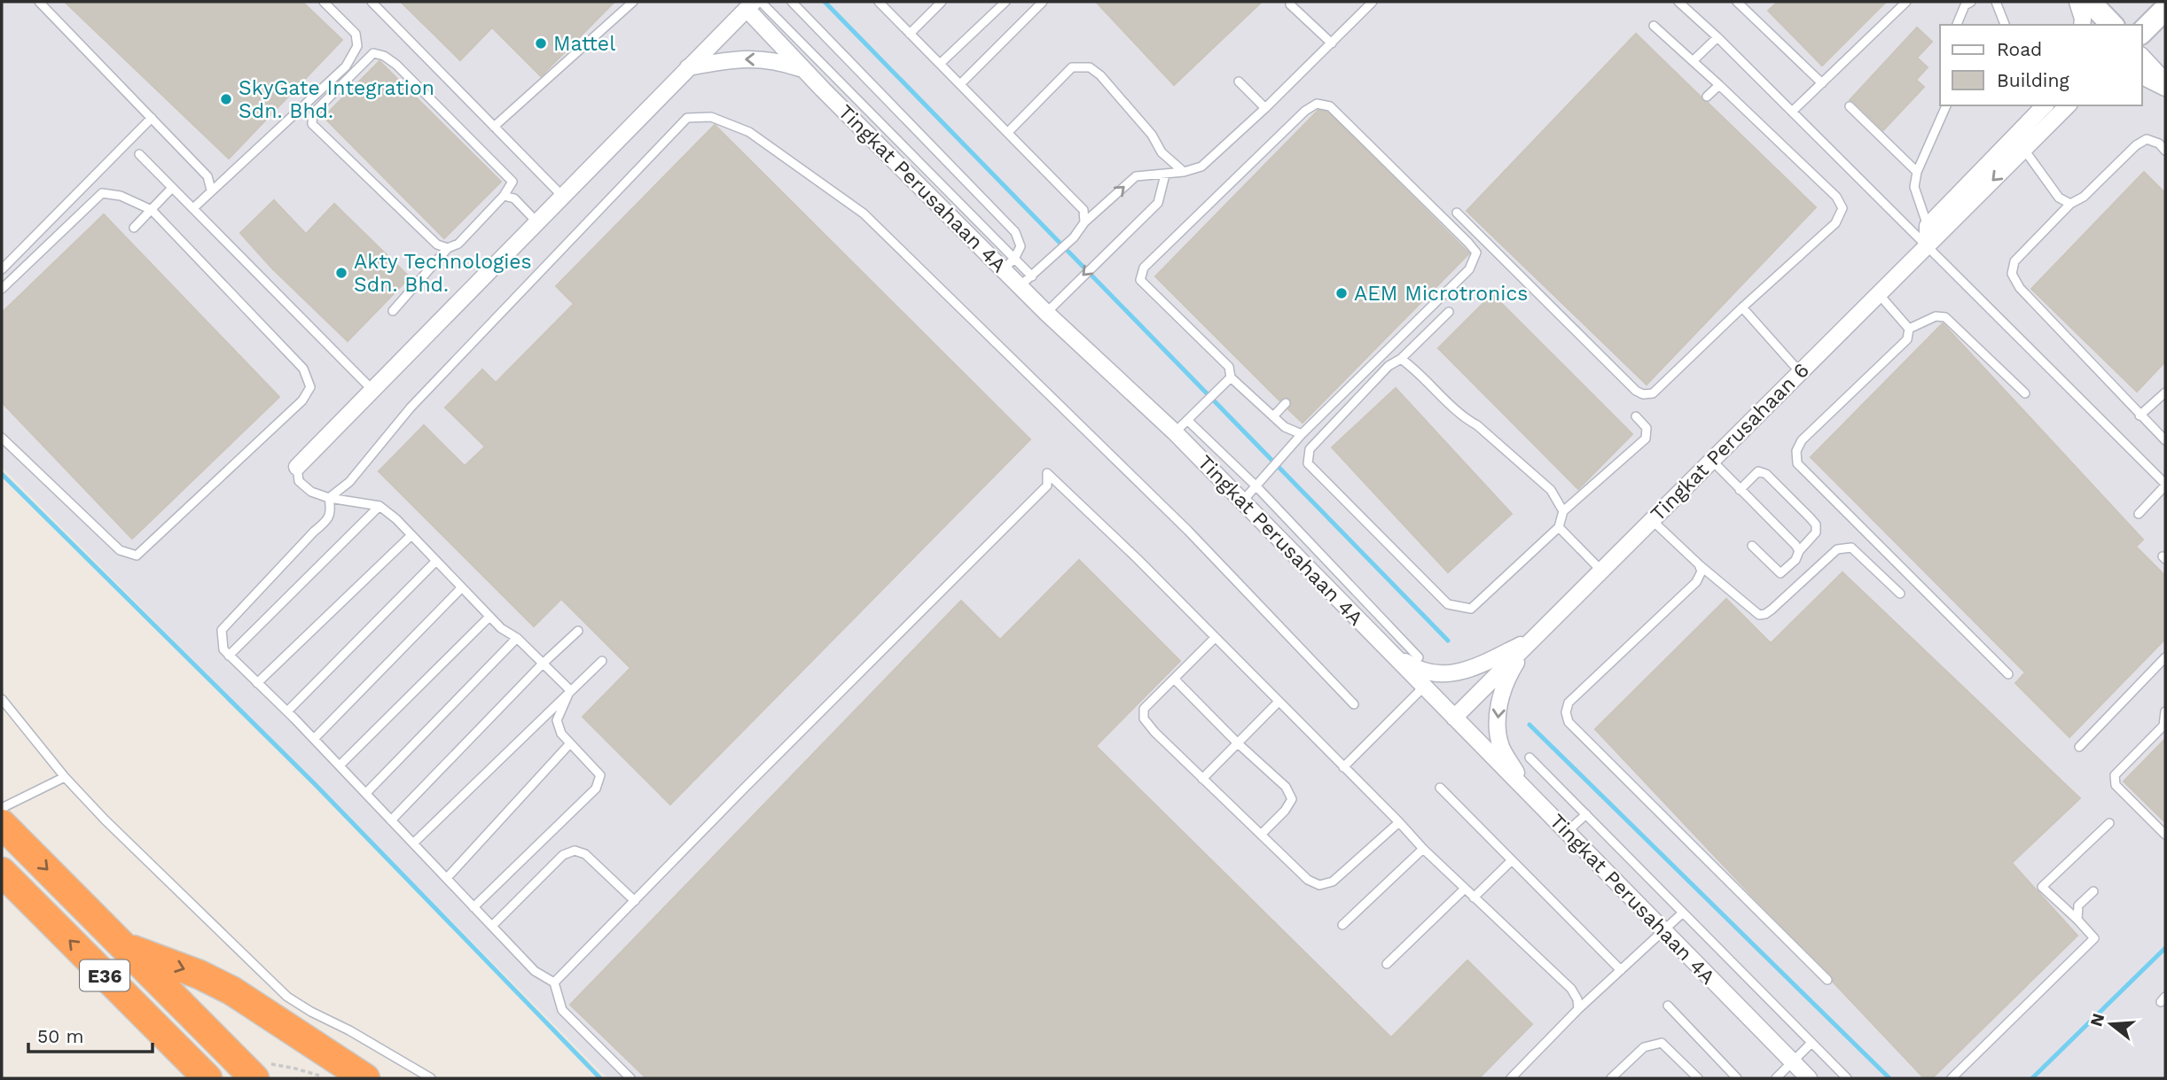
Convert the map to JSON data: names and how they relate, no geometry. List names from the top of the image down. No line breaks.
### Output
{"streets":{"highway":["E36"],"street":["Tingkat Perusahaan 4A","Tingkat Perusahaan 6"]},"crossings":[["Tingkat Perusahaan 4A","Tingkat Perusahaan 6"]],"places":["Mattel","SkyGate Integration Sdn. Bhd.","Akty Technologies Sdn. Bhd.","AEM Microtronics"],"legend":["Road","Building"],"scale_bar":"50 m","north":"left"}
